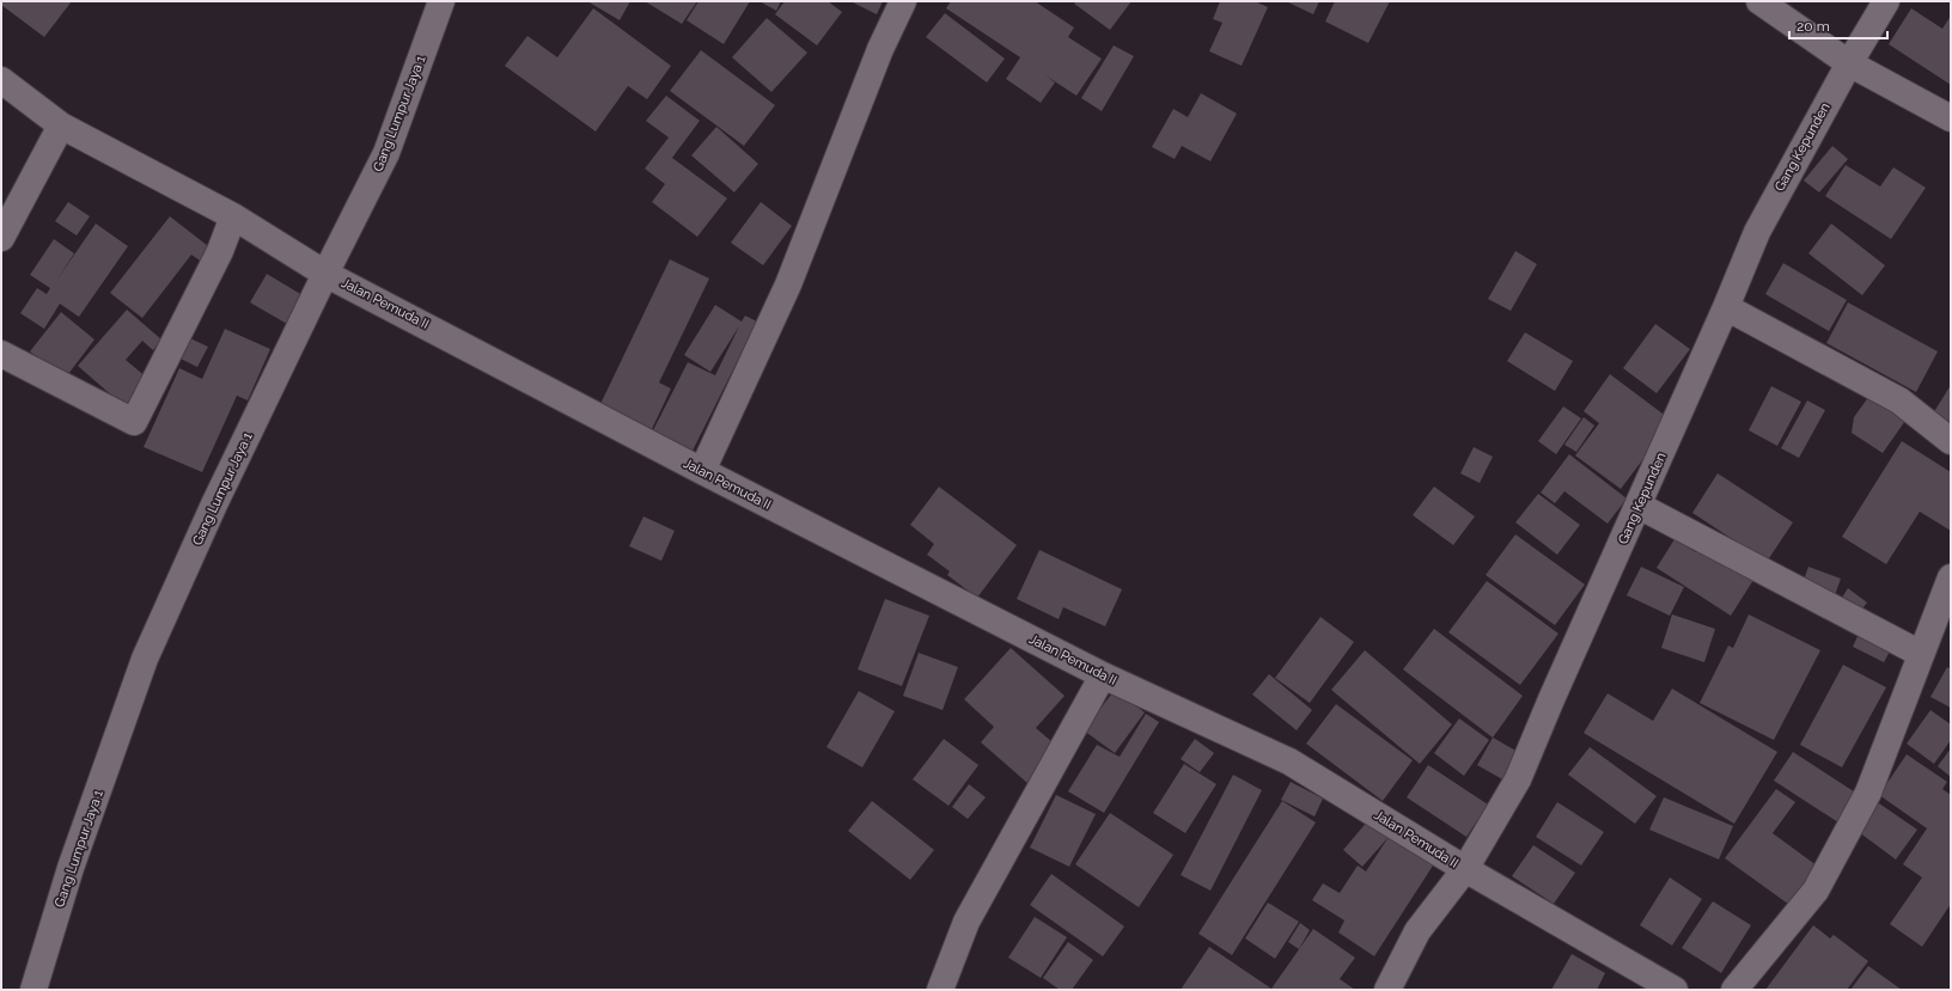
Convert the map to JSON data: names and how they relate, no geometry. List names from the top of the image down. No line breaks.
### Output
{"streets":{"street":["Gang Lumpur Jaya 1","Gang Kepunden","Jalan Pemuda II"]},"crossings":[["Gang Lumpur Jaya 1","Jalan Pemuda II"],["Gang Kepunden","Jalan Pemuda II"]],"scale_bar":"20 m"}
